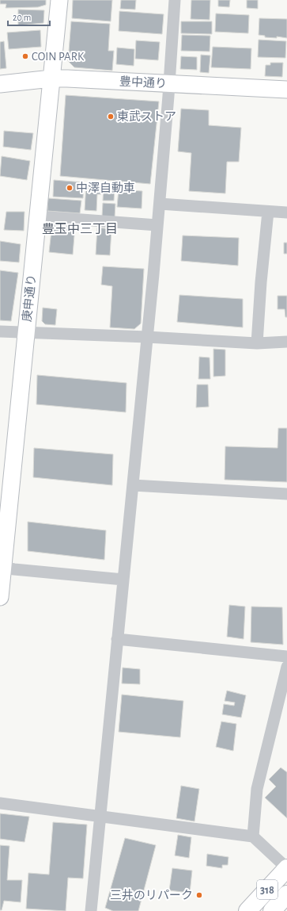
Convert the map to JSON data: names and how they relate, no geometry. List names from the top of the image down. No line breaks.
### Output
{"streets":{"main road":["豊中通り","庚申通り","318"]},"crossings":[["豊中通り","庚申通り"]],"districts":["豊玉中三丁目"],"places":["COIN PARK","東武ストア","中澤自動車","三井のリパーク"],"scale_bar":"20 m"}
